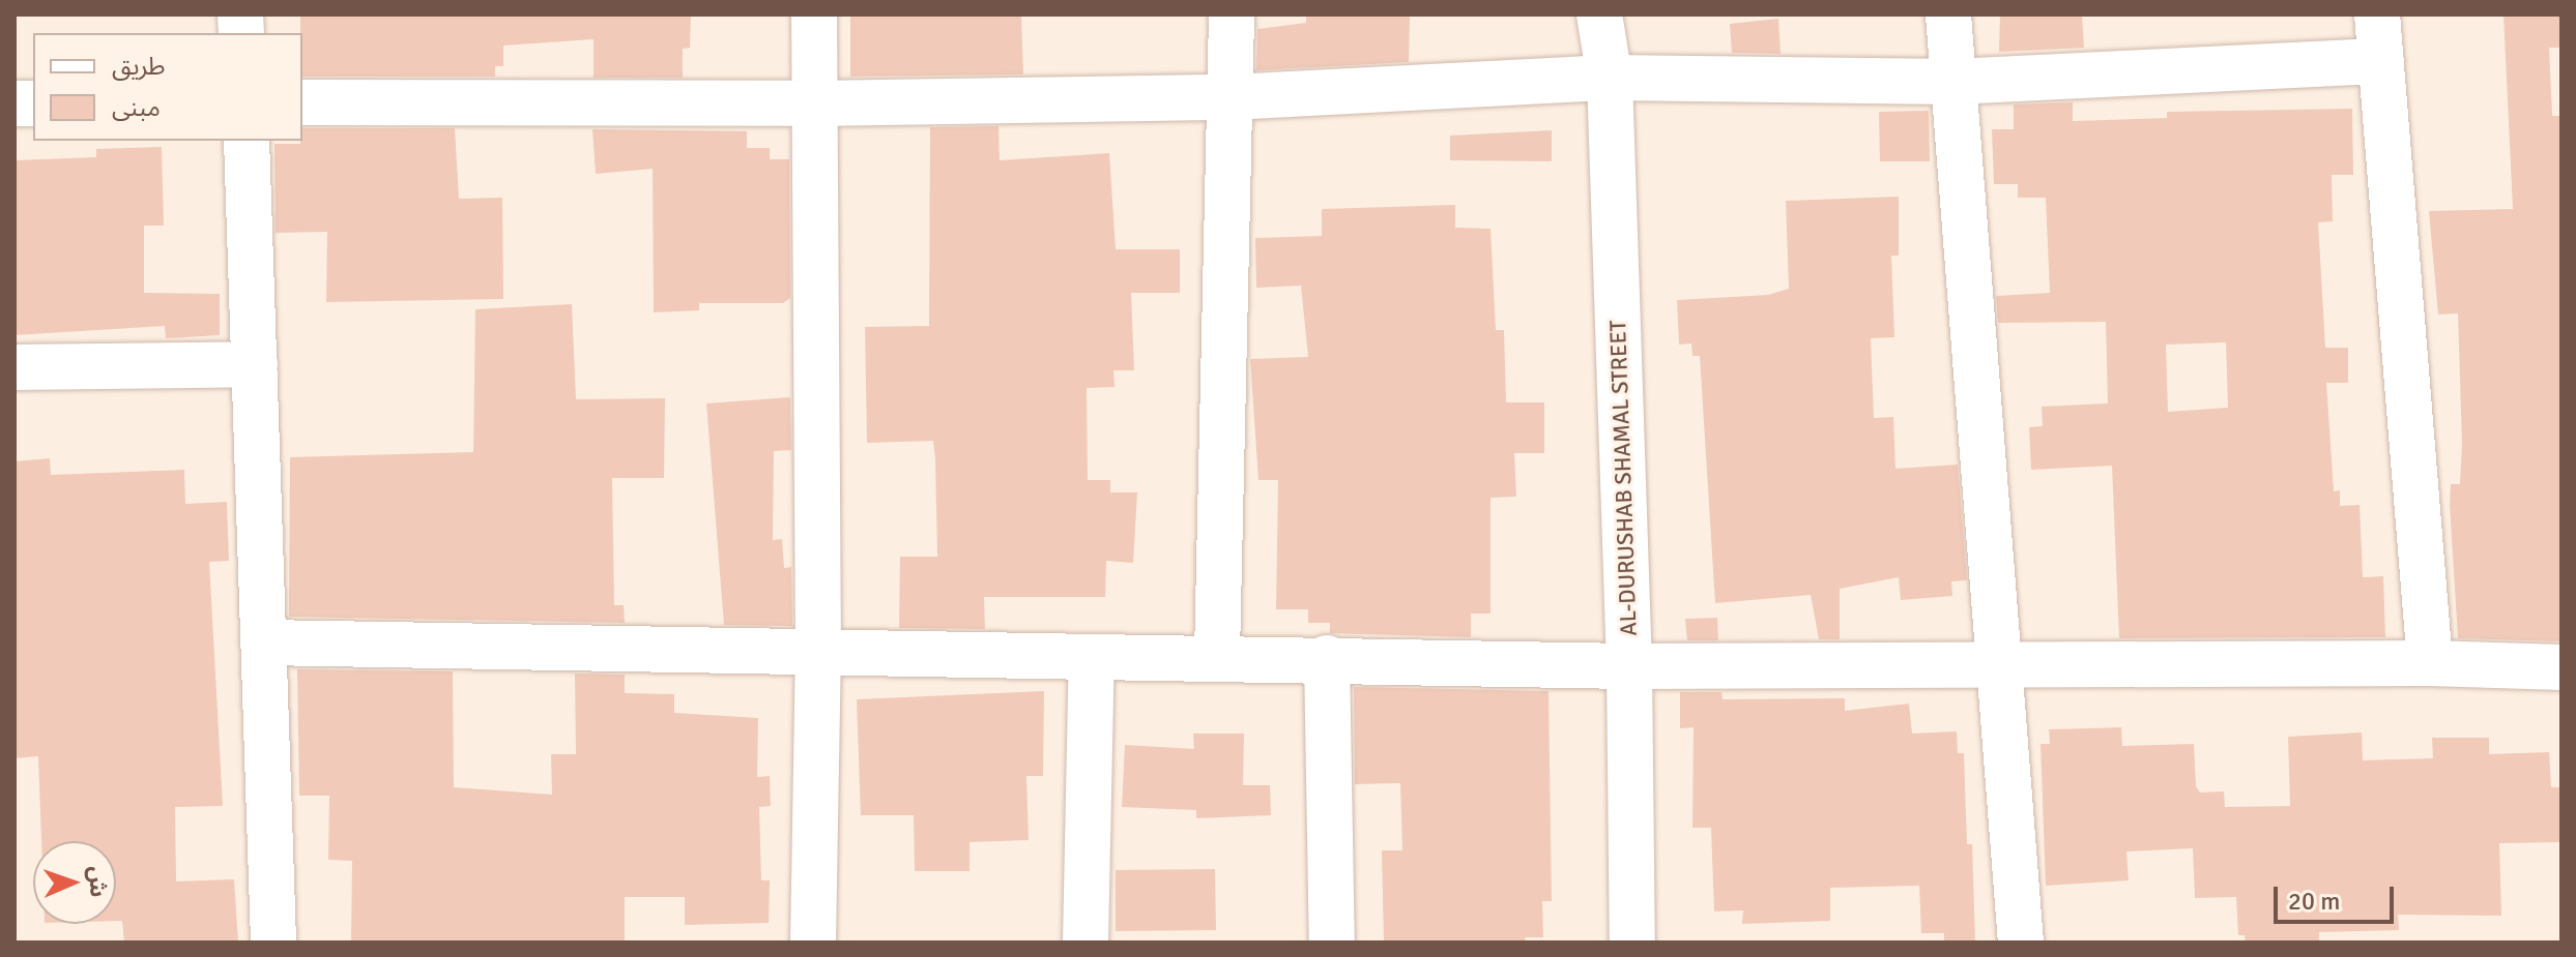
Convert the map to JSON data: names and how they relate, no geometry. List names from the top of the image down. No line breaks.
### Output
{"streets":{"street":["AL-DURUSHAB SHAMAL STREET"]},"legend":["طريق","مبنى"],"scale_bar":"20 m","north":"right"}
